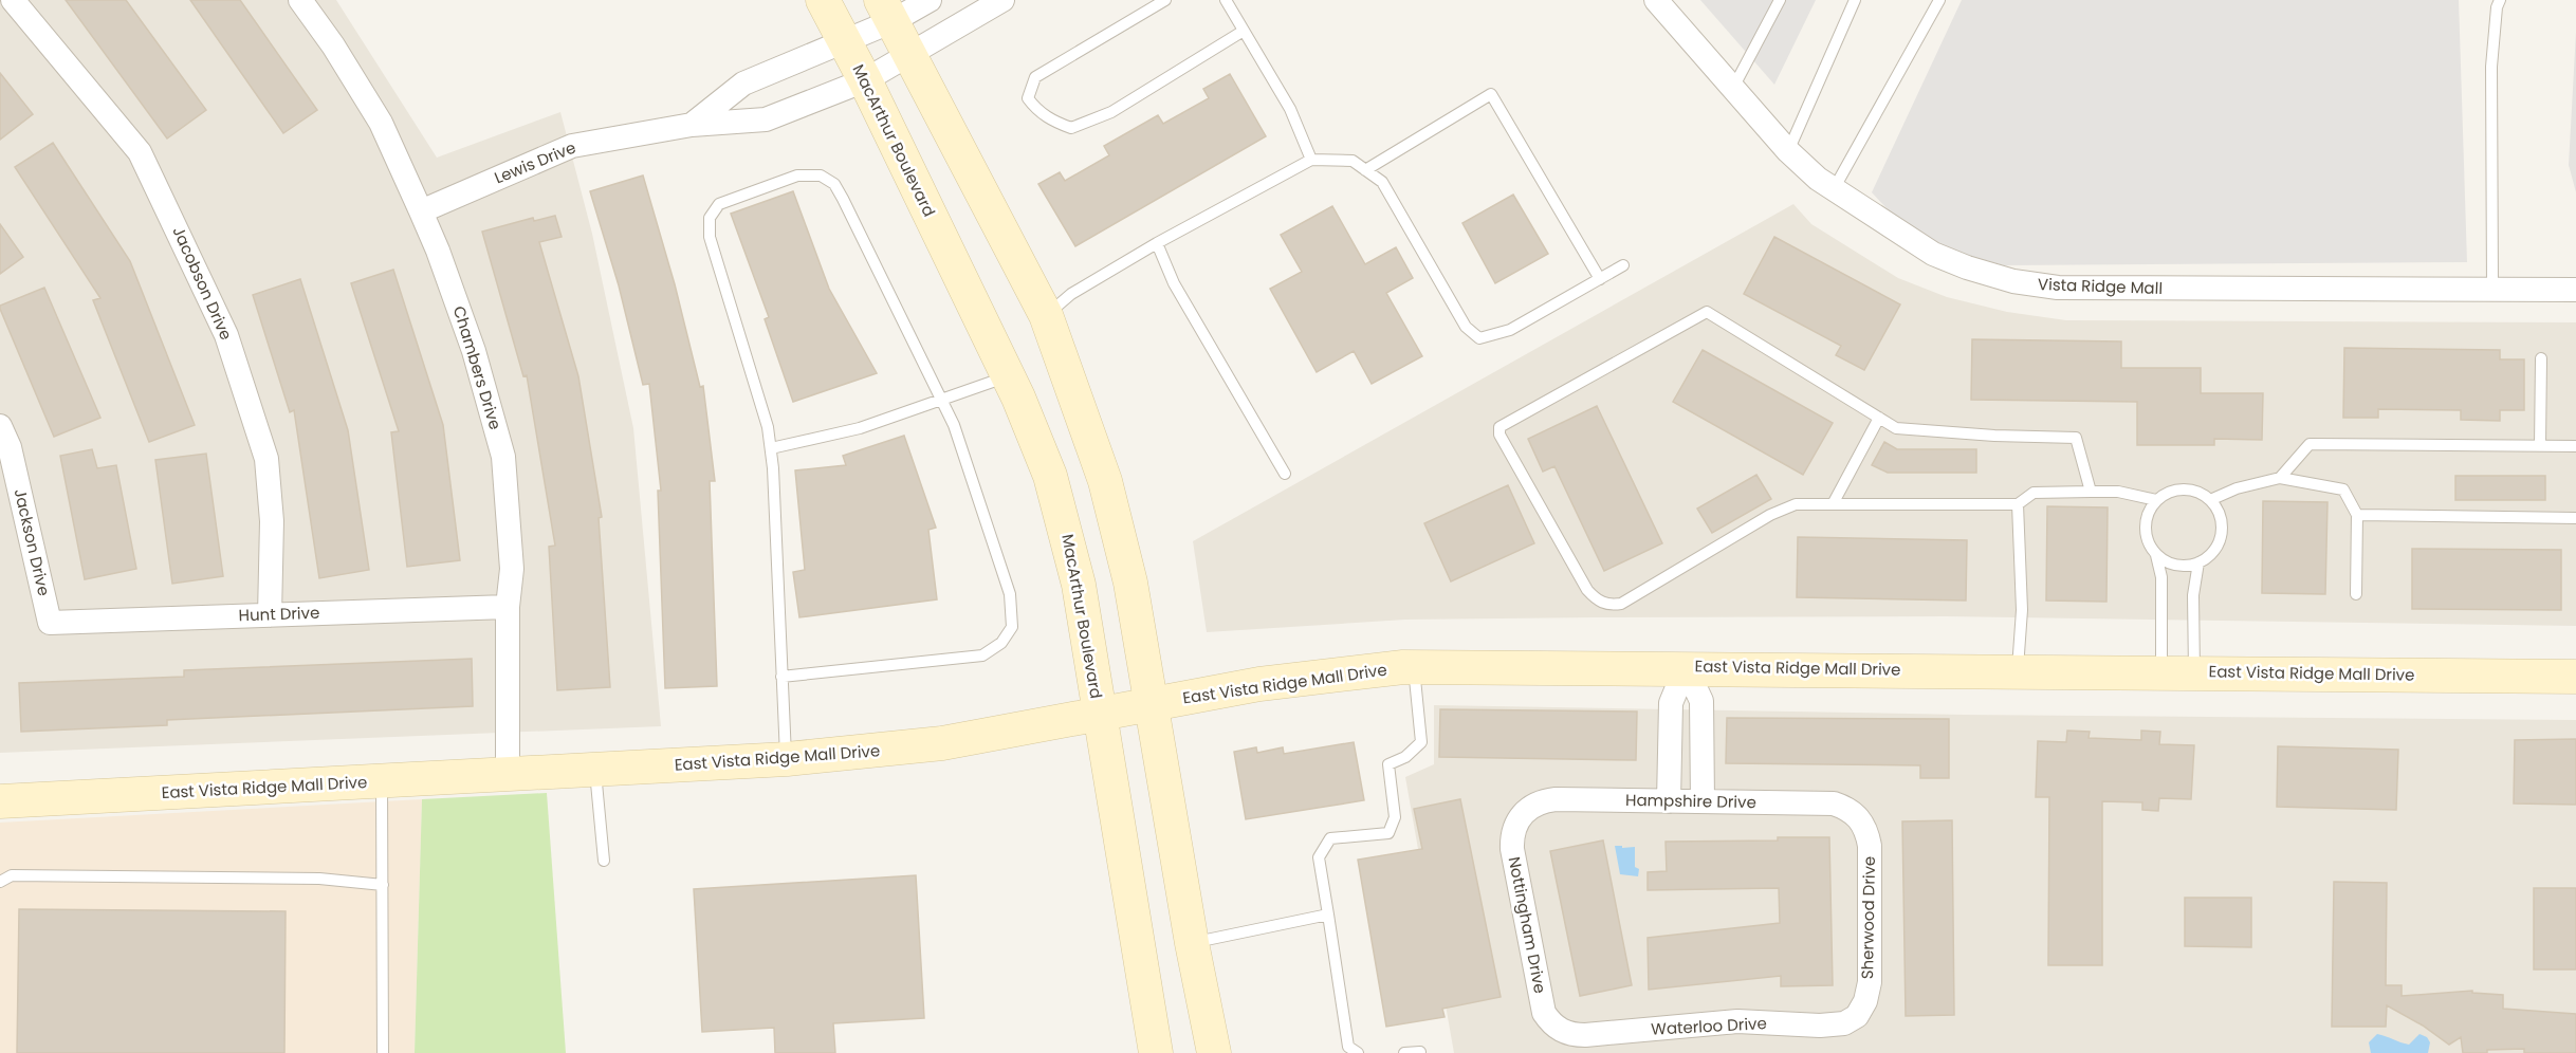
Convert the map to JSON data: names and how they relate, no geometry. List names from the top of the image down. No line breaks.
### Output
{"streets":{"main road":["MacArthur Boulevard","East Vista Ridge Mall Drive"],"street":["Lewis Drive","Jacobson Drive","Vista Ridge Mall","Chambers Drive","Jackson Drive","Hunt Drive","Hampshire Drive","Sherwood Drive","Nottingham Drive","Waterloo Drive"]},"crossings":[["MacArthur Boulevard","Lewis Drive"],["MacArthur Boulevard","East Vista Ridge Mall Drive"],["Lewis Drive","Chambers Drive"],["Jacobson Drive","Hunt Drive"],["Chambers Drive","Hunt Drive"],["Chambers Drive","East Vista Ridge Mall Drive"],["Jackson Drive","Hunt Drive"],["Hampshire Drive","Sherwood Drive"],["Hampshire Drive","Nottingham Drive"],["Sherwood Drive","Waterloo Drive"],["Nottingham Drive","Waterloo Drive"]]}
